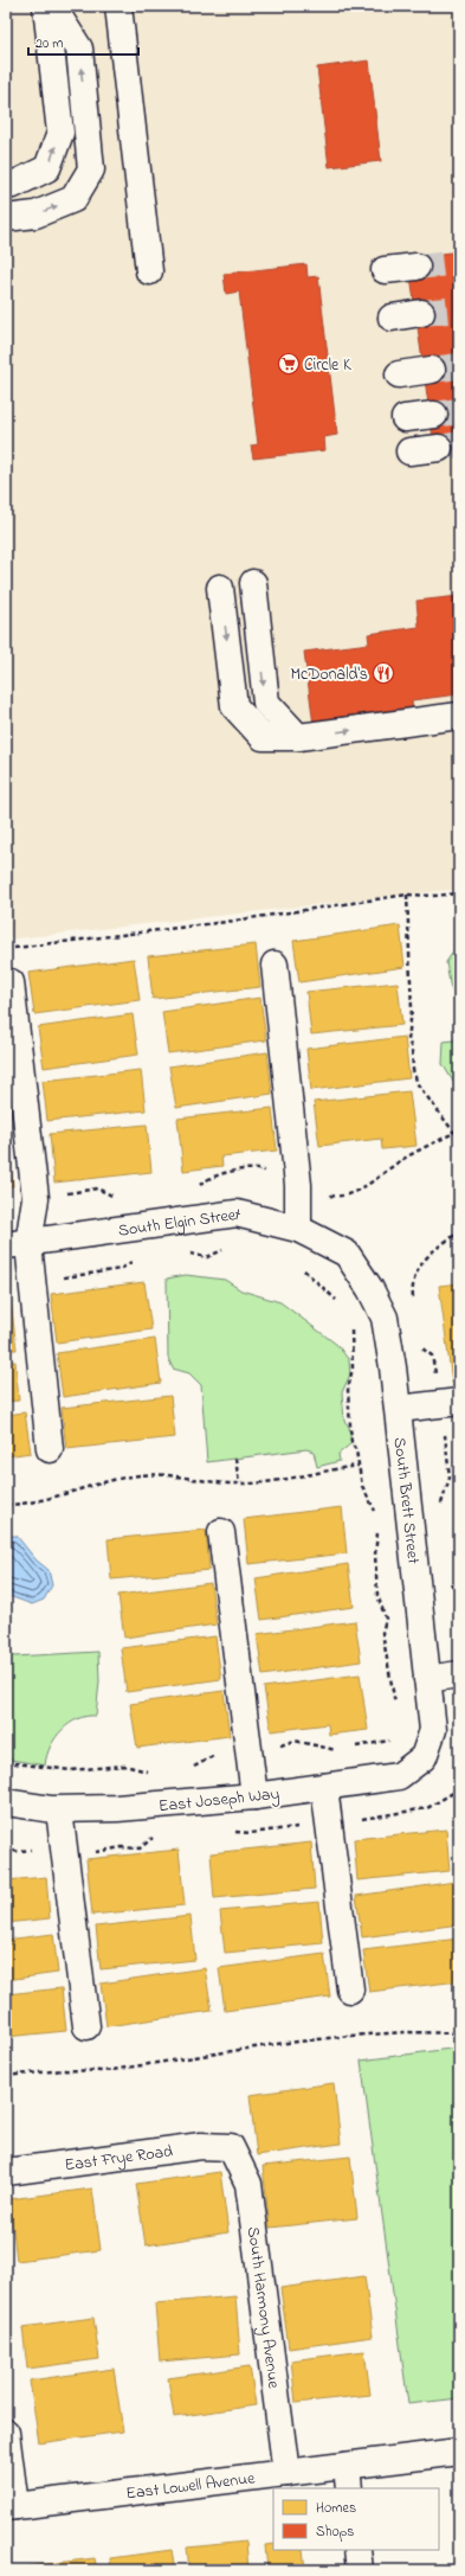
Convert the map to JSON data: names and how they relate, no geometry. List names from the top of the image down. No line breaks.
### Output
{"streets":{"street":["South Elgin Street","South Brett Street","East Joseph Way","East Frye Road","South Harmony Avenue","East Lowell Avenue"]},"crossings":[["South Elgin Street","South Brett Street"],["South Brett Street","East Joseph Way"],["East Frye Road","South Harmony Avenue"],["South Harmony Avenue","East Lowell Avenue"]],"places":{"supermarket":["Circle K"],"restaurant":["McDonald's"]},"legend":["Homes","Shops"],"scale_bar":"20 m"}
